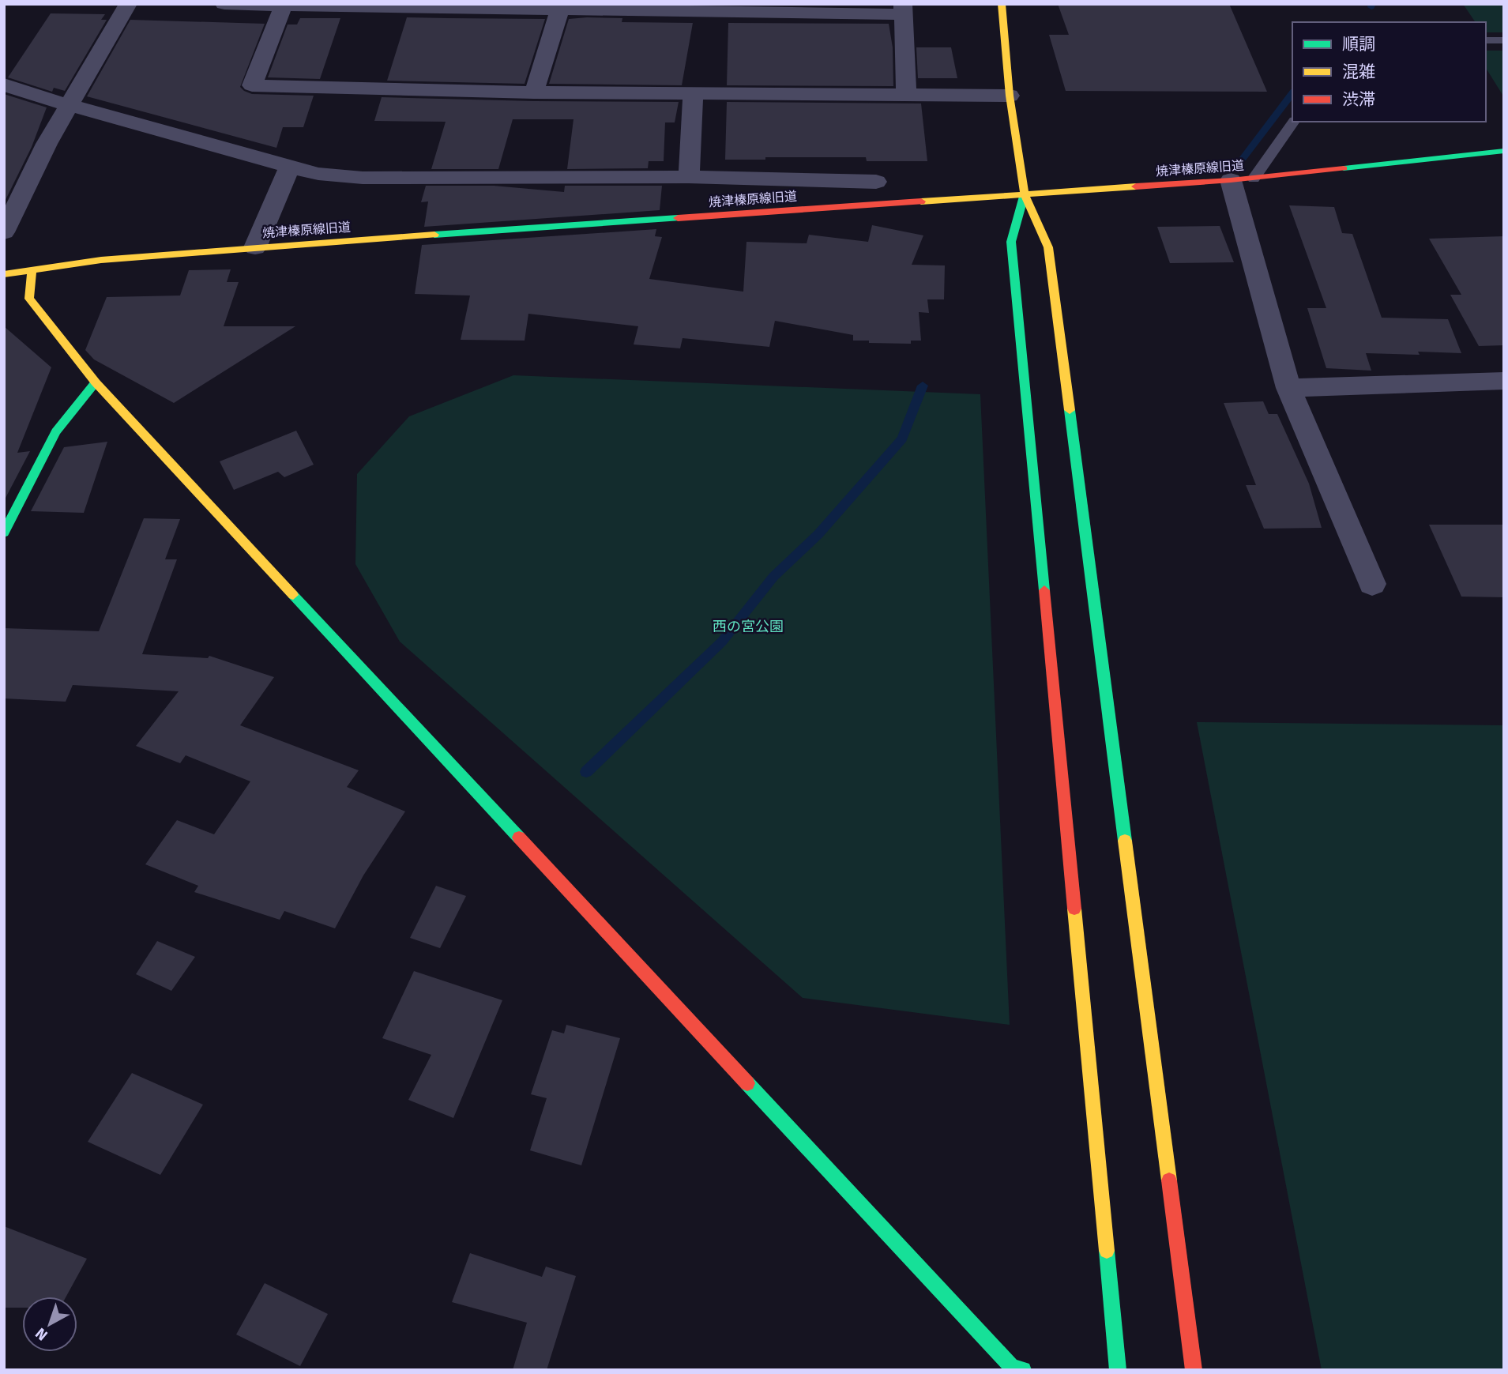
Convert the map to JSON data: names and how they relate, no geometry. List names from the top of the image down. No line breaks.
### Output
{"streets":{"street":["焼津榛原線旧道"]},"parks":["西の宮公園"],"legend":["順調","混雑","渋滞"],"north":"bottom left"}
